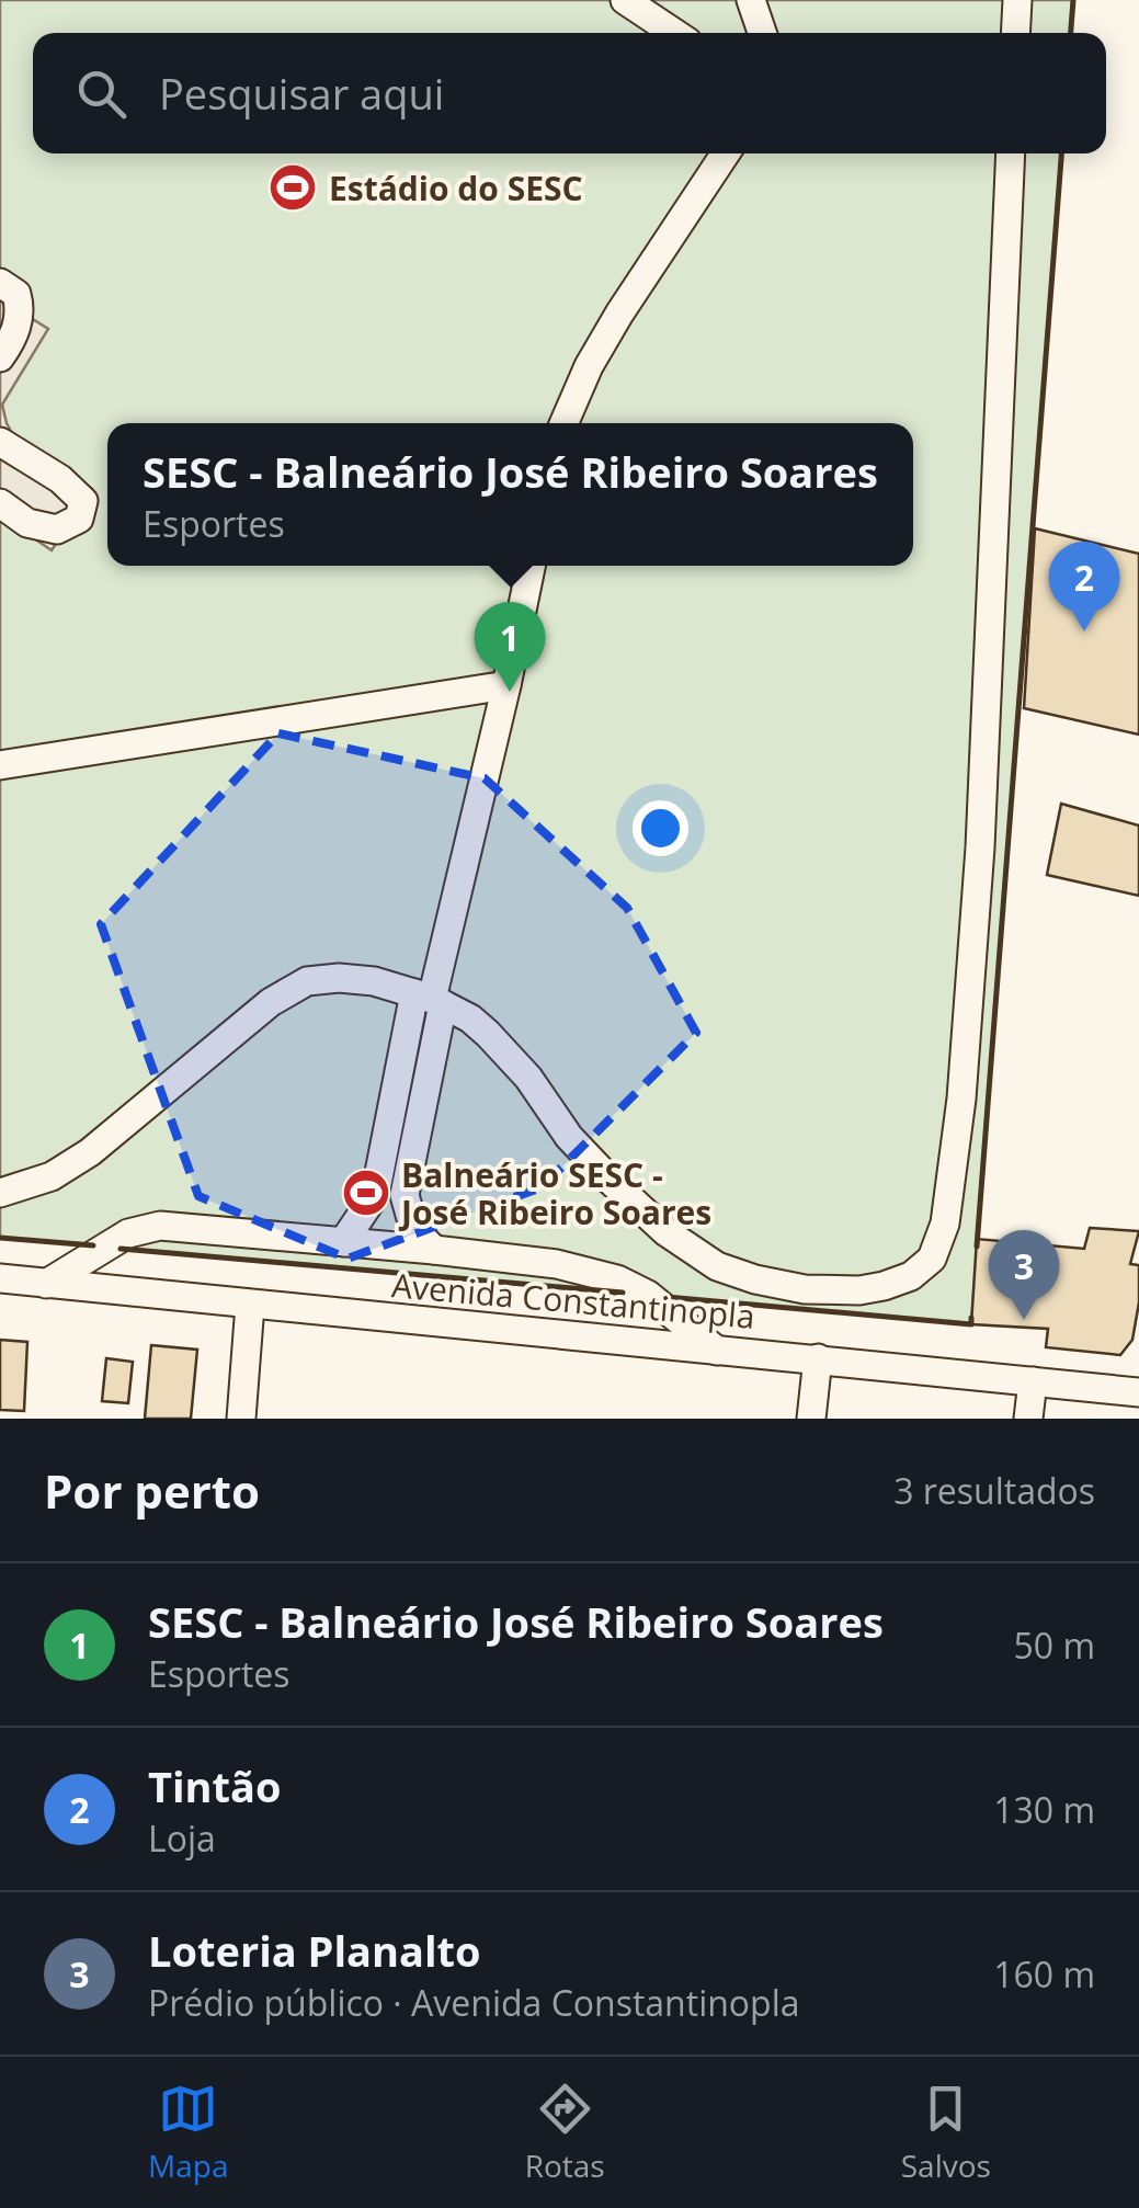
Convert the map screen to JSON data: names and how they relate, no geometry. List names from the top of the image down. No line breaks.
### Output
{"streets":{"street":["Avenida Constantinopla"]},"places":{"sports":["Estádio do SESC","Balneário SESC - José Ribeiro Soares"]},"page":{"search":"Pesquisar aqui","popup":["SESC - Balneário José Ribeiro Soares","Esportes"],"pins":["2","1","3"],"heading":["Por perto","3 resultados"],"list":[{"mark":"1","name":"SESC - Balneário José Ribeiro Soares","note":"Esportes","value":"50 m"},{"mark":"2","name":"Tintão","note":"Loja","value":"130 m"},{"mark":"3","name":"Loteria Planalto","note":"Prédio público · Avenida Constantinopla","value":"160 m"}],"nav":["Mapa","Rotas","Salvos"]}}
